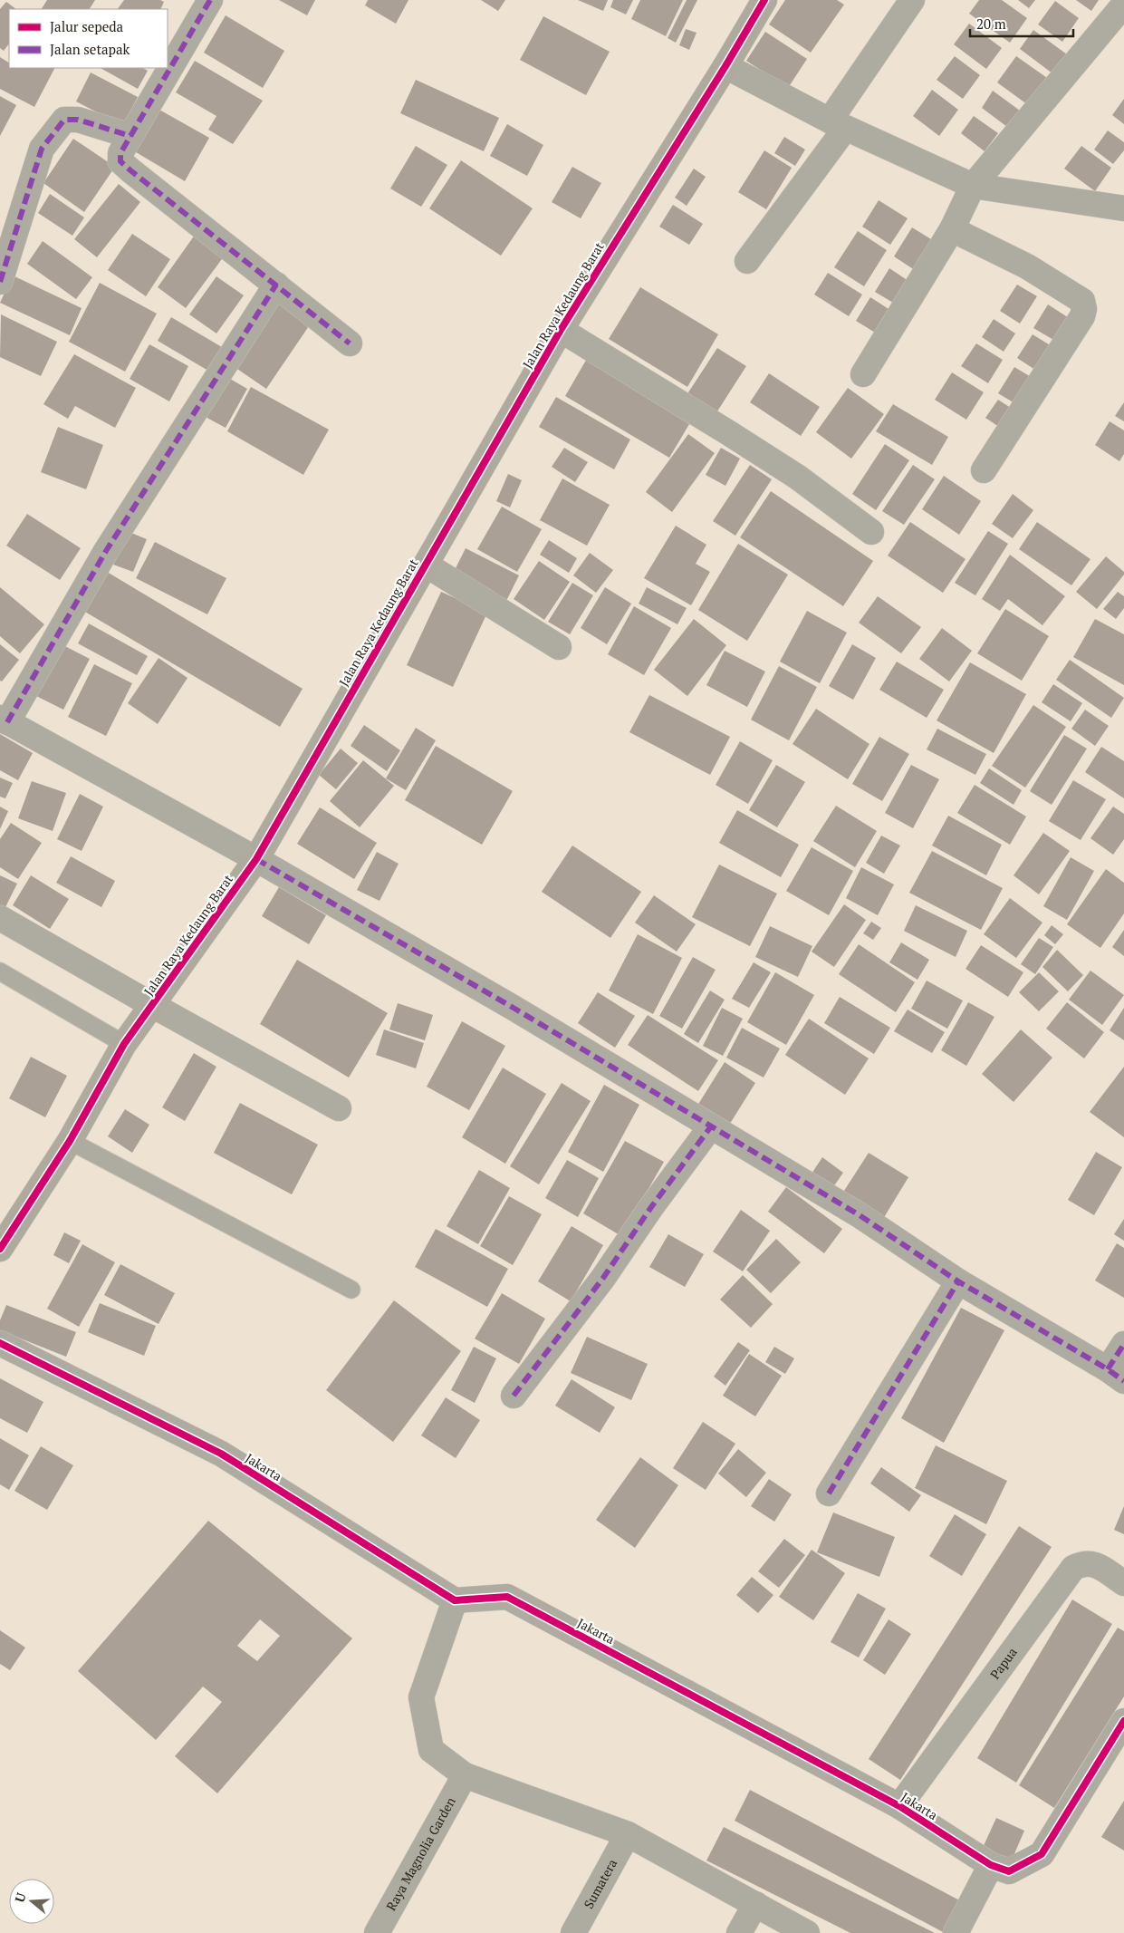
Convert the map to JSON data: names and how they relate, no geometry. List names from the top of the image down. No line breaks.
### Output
{"streets":{"street":["Jalan Raya Kedaung Barat","Jakarta","Papua","Raya Magnolia Garden","Sumatera"]},"crossings":[["Jakarta","Papua"]],"legend":["Jalur sepeda","Jalan setapak"],"scale_bar":"20 m","north":"left"}
